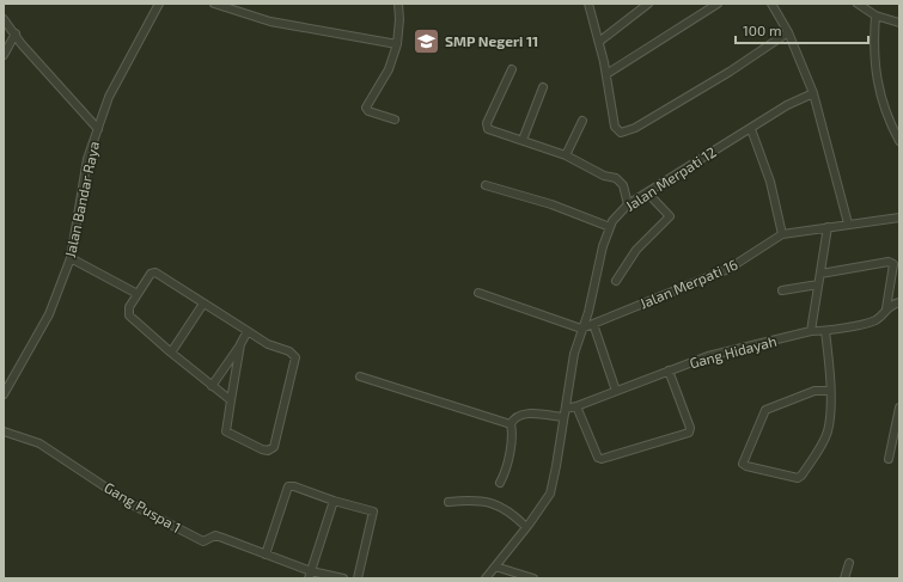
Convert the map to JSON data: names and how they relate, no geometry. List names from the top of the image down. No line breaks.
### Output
{"streets":{"street":["Jalan Merpati 12","Jalan Bandar Raya","Jalan Merpati 16","Gang Hidayah","Gang Puspa 1"]},"crossings":[["Jalan Merpati 12","Jalan Merpati 16"],["Jalan Merpati 12","Gang Hidayah"]],"places":{"school or university":["SMP Negeri 11"]},"scale_bar":"100 m"}
